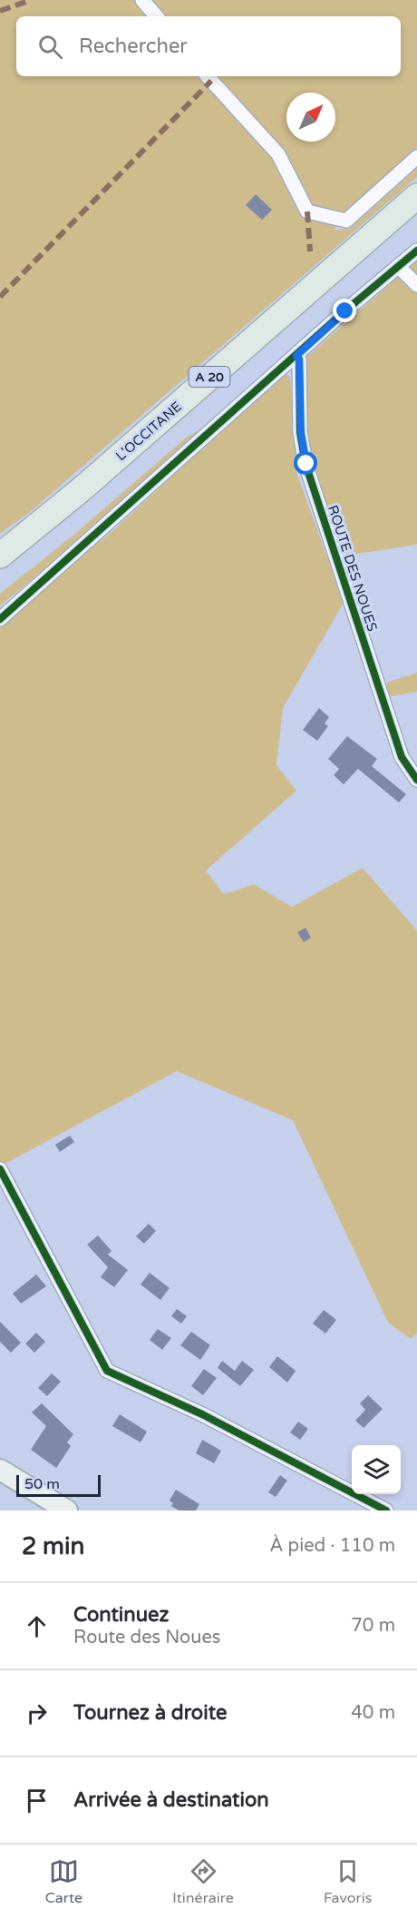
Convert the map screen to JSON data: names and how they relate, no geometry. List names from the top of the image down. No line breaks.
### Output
{"streets":{"highway":["A 20","L'OCCITANE"],"street":["ROUTE DES NOUES"]},"scale_bar":"50 m","north":"top right","page":{"search":"Rechercher","scale":"50 m","heading":["2 min","À pied · 110 m"],"list":[["Continuez","Route des Noues","70 m"],["Tournez à droite","40 m"],"Arrivée à destination"],"nav":["Carte","Itinéraire","Favoris"]}}
